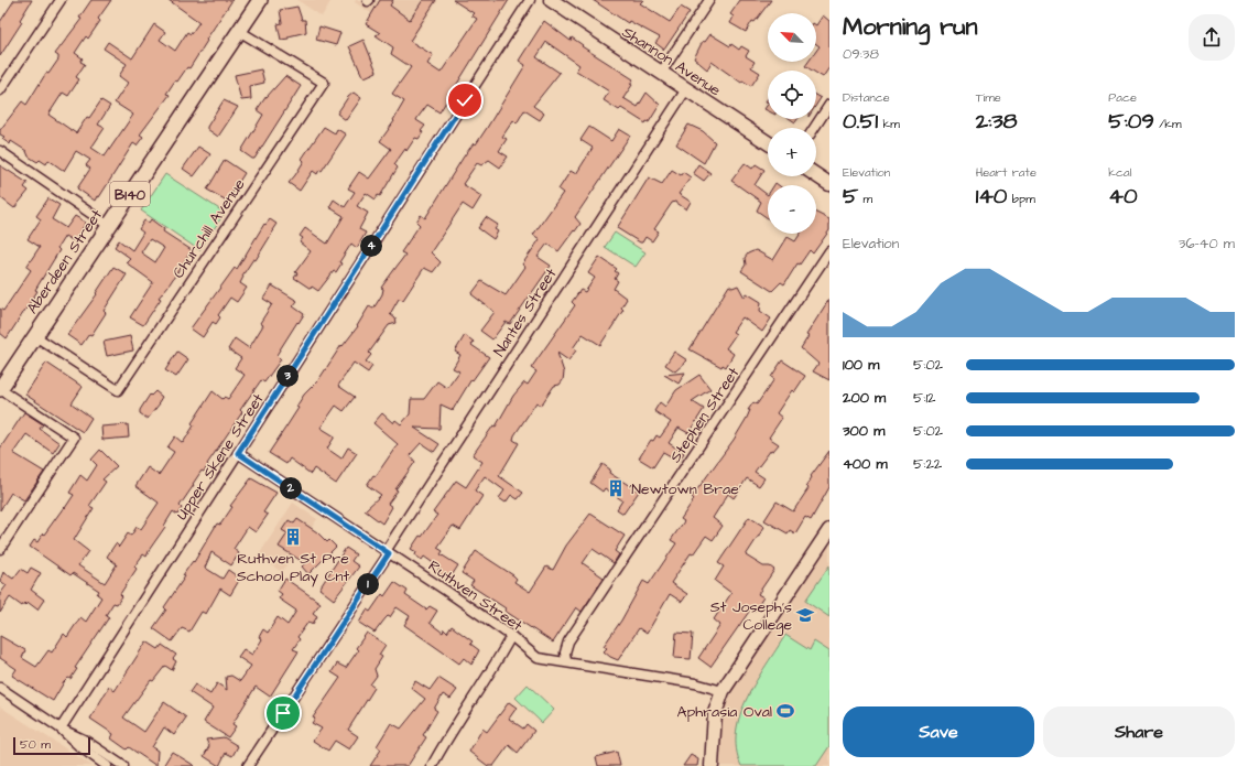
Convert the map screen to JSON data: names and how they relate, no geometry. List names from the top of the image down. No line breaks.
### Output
{"streets":{"main road":["Shannon Avenue","B140","Aberdeen Street"],"street":["Churchill Avenue","Nantes Street","Stephen Street","Upper Skene Street","Ruthven Street"]},"crossings":[["Shannon Avenue","Nantes Street"],["Churchill Avenue","Aberdeen Street"],["Nantes Street","Ruthven Street"],["Stephen Street","Ruthven Street"],["Upper Skene Street","Ruthven Street"]],"places":{"building":["'Newtown Brae'","Ruthven St Pre School Play Cnt"],"school or university":["St Joseph's College"],"sports":["Aphrasia Oval"]},"scale_bar":"50 m","north":"top left","page":{"heading":["Morning run","09:38"],"map_buttons":["+","−"],"stats":[["Distance","0.51 km"],["Time","2:38"],["Pace","5:09 /km"],["Elevation","5 m"],["Heart rate","140 bpm"],["kcal","40"]],"chart":["Elevation","36–40 m"],"pins":["4","3","2","1"],"list":[{"name":"100 m","note":"5:02"},{"name":"200 m","note":"5:12"},{"name":"300 m","note":"5:02"},{"name":"400 m","note":"5:22"}],"buttons":["Save","Share"],"scale":"50 m"}}
